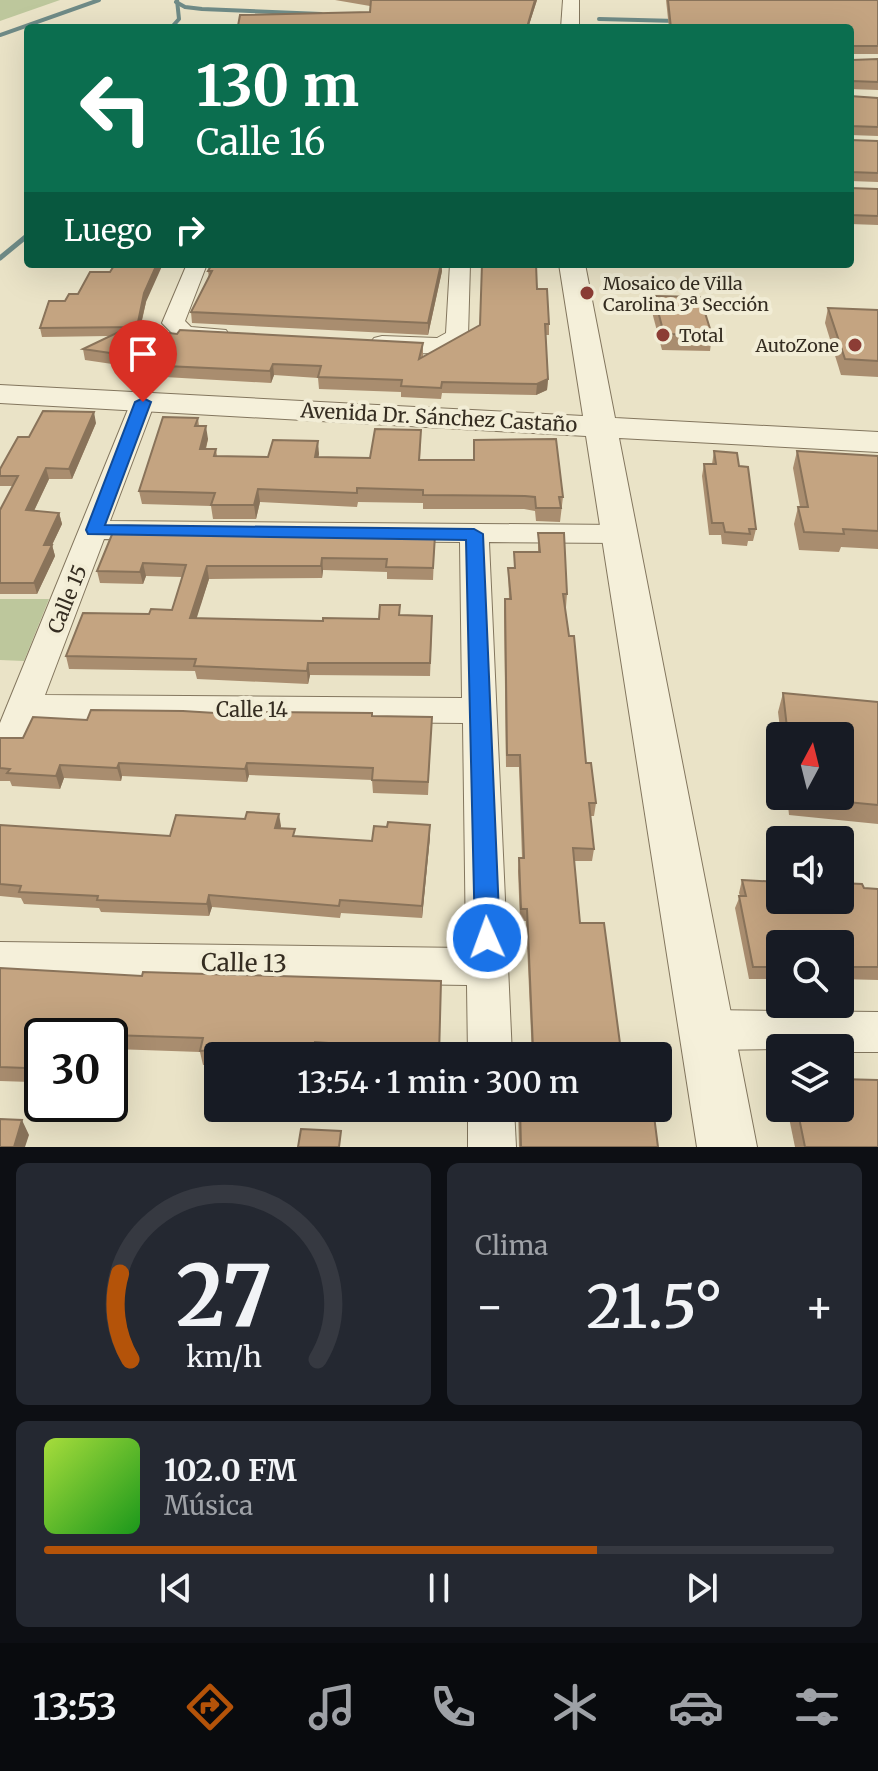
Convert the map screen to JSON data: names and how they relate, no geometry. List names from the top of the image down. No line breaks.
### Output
{"streets":{"street":["Avenida Dr. Sánchez Castaño","Calle 15","Calle 14","Calle 13"]},"crossings":[["Avenida Dr. Sánchez Castaño","Calle 15"],["Calle 15","Calle 14"]],"places":["Mosaico de Villa Carolina 3ª Sección","Total","AutoZone"],"north":"top","page":{"turn":["130 m","Calle 16"],"then":"Luego","limit":"30","trip":"13:54 · 1 min · 300 m","tile":"Clima","heat":["−","21.5°","+"],"song":["102.0 FM","Música"],"tabs":"13:53","gauge":["27","km/h"]}}
